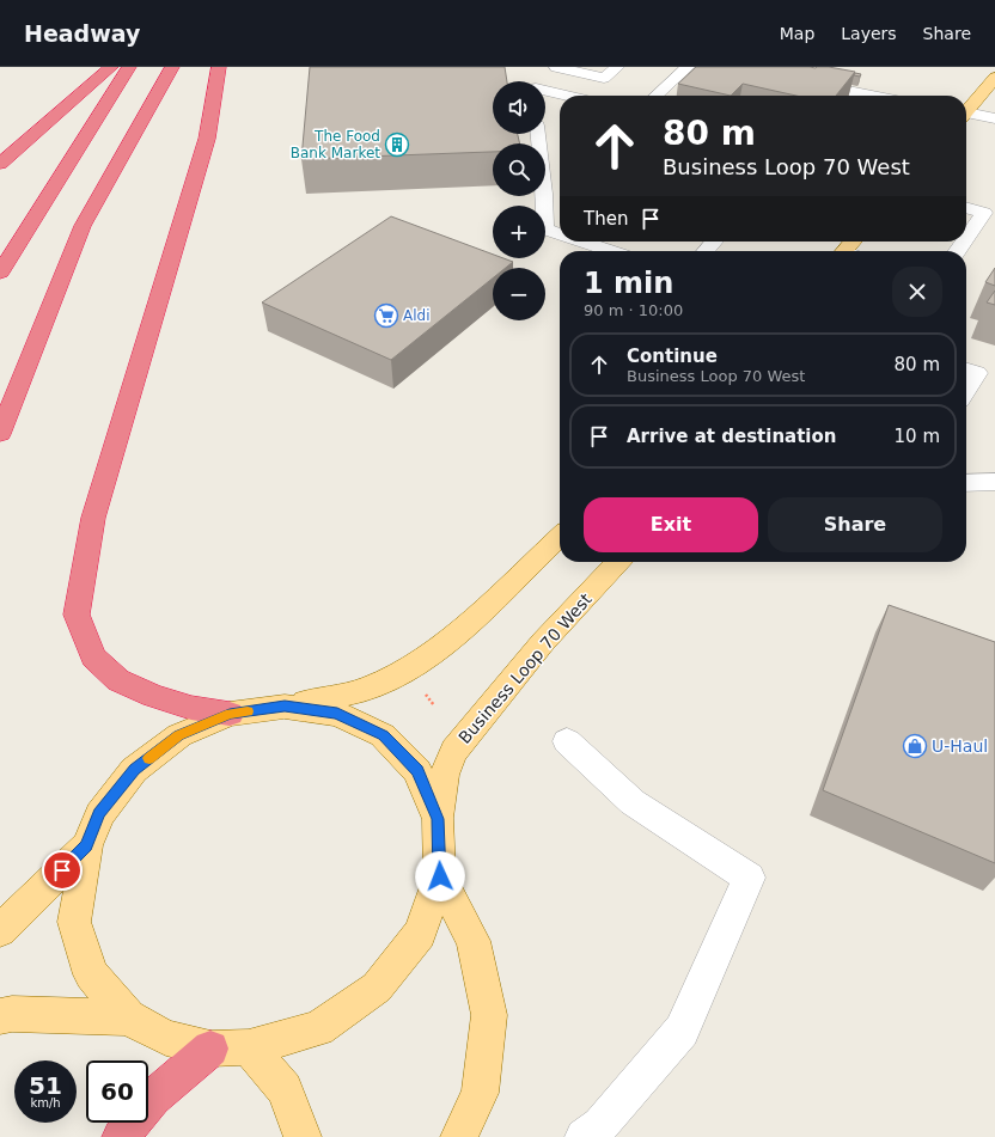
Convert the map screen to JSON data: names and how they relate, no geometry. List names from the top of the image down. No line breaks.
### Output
{"streets":{"main road":["Business Loop 70 West"]},"places":{"building":["The Food Bank Market"],"supermarket":["Aldi"],"shop":["U-Haul"]},"page":{"header":"Headway","nav":["Map","Layers","Share"],"map_buttons":["+","−"],"turn":["80 m","Business Loop 70 West"],"then":"Then","heading":["1 min","90 m · 10:00"],"list":[{"name":"Continue","note":"Business Loop 70 West","value":"80 m"},{"name":"Arrive at destination","value":"10 m"}],"buttons":["Exit","Share"],"speed":"51 km/h","limit":"60"}}
